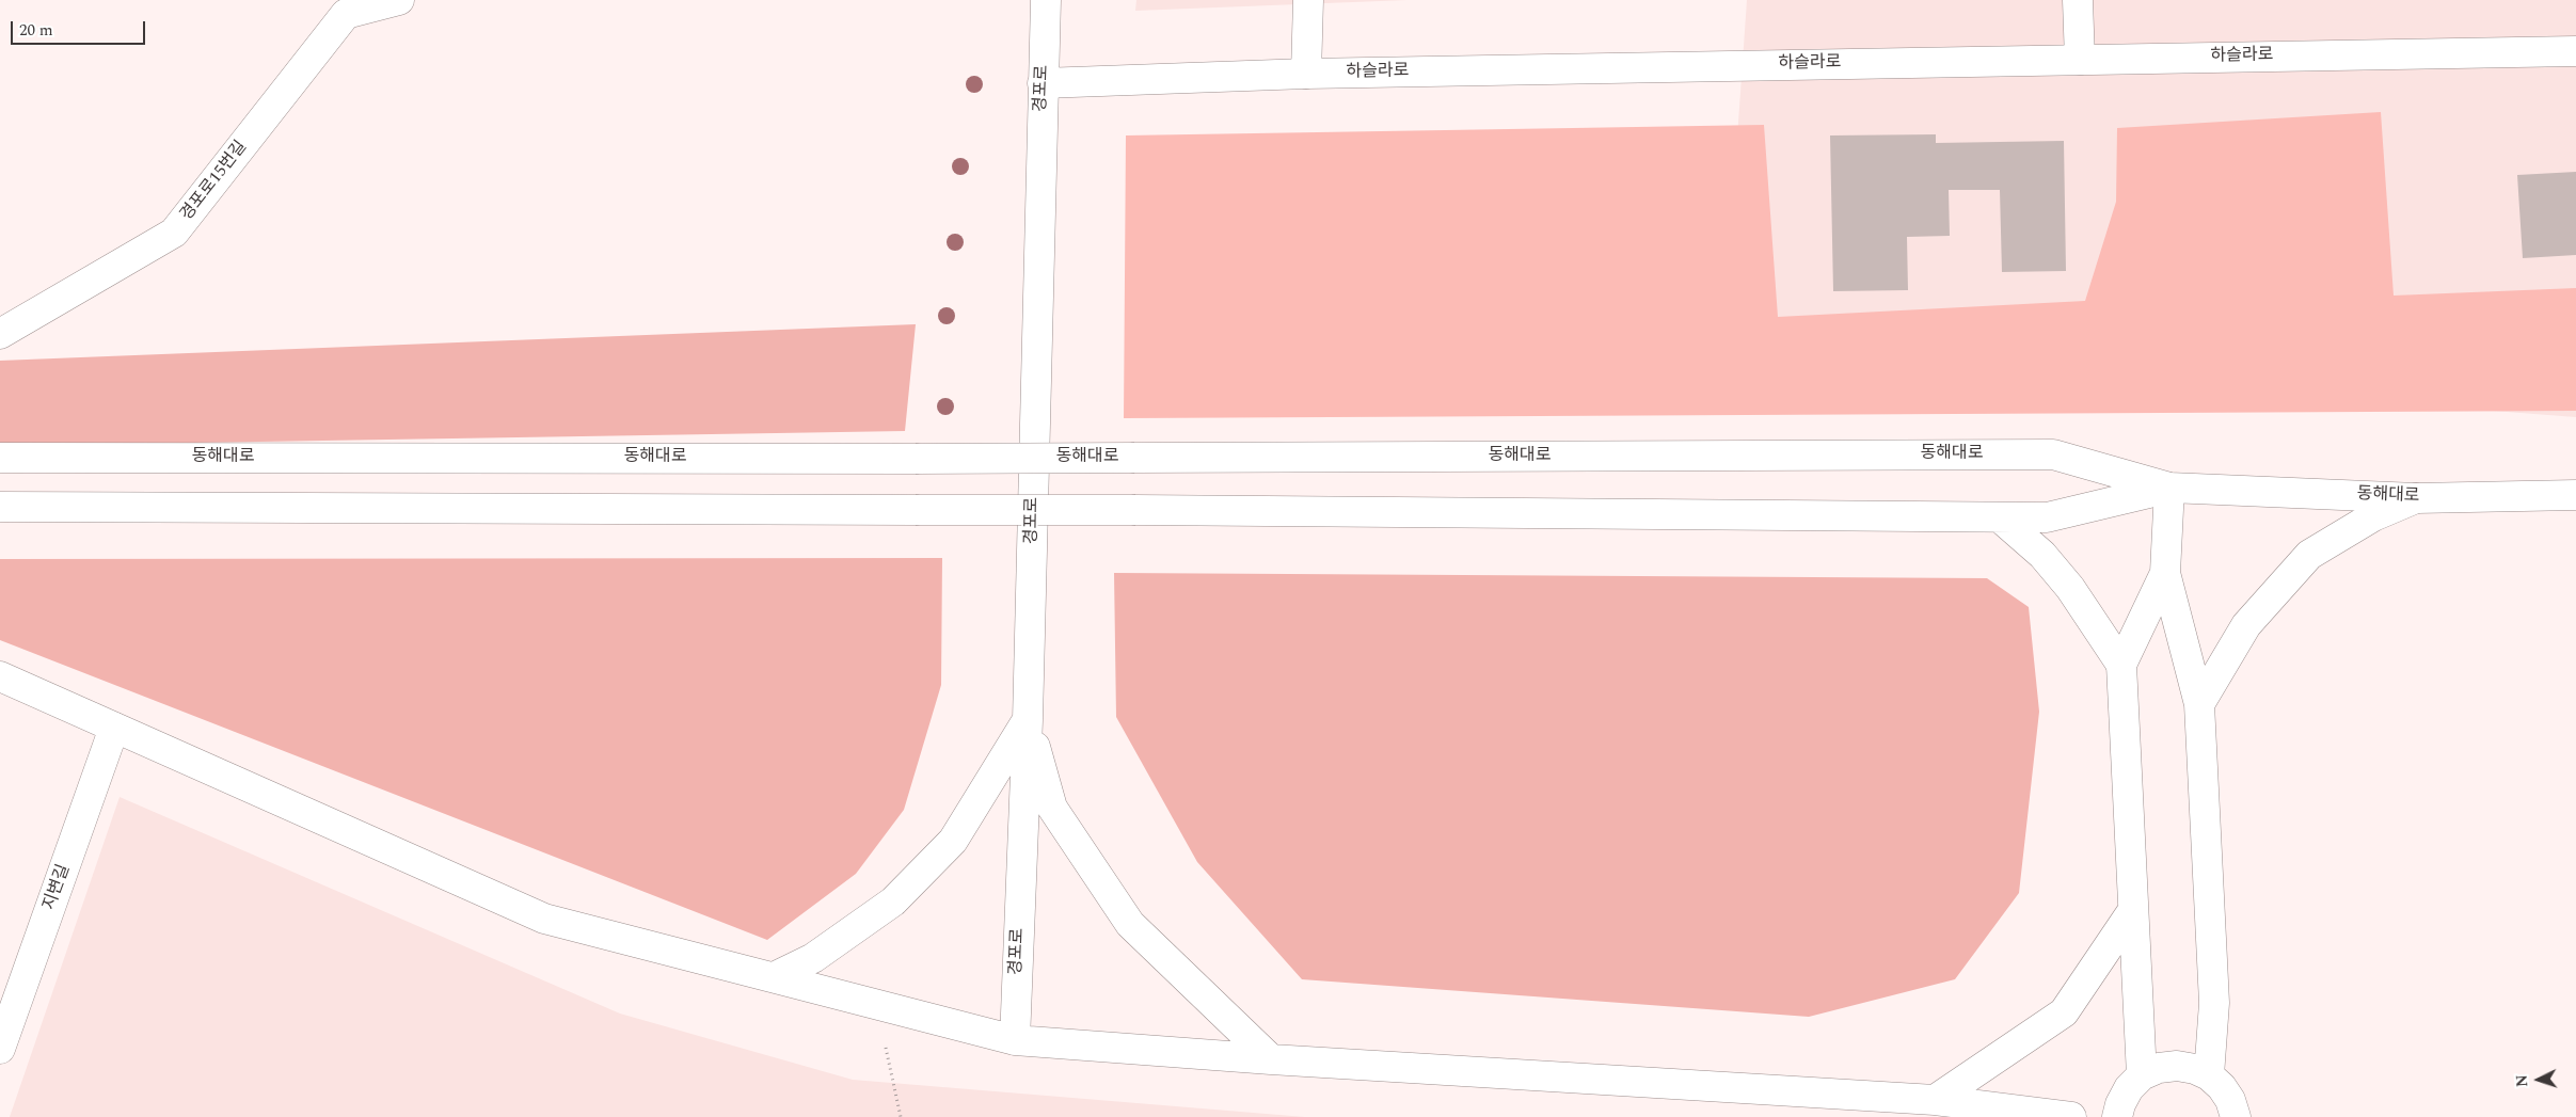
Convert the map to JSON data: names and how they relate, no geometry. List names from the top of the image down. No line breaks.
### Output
{"streets":{"street":["하슬라로","경포로","경포로15번길","동해대로","지변길"]},"crossings":[["하슬라로","경포로"]],"scale_bar":"20 m","north":"left"}
